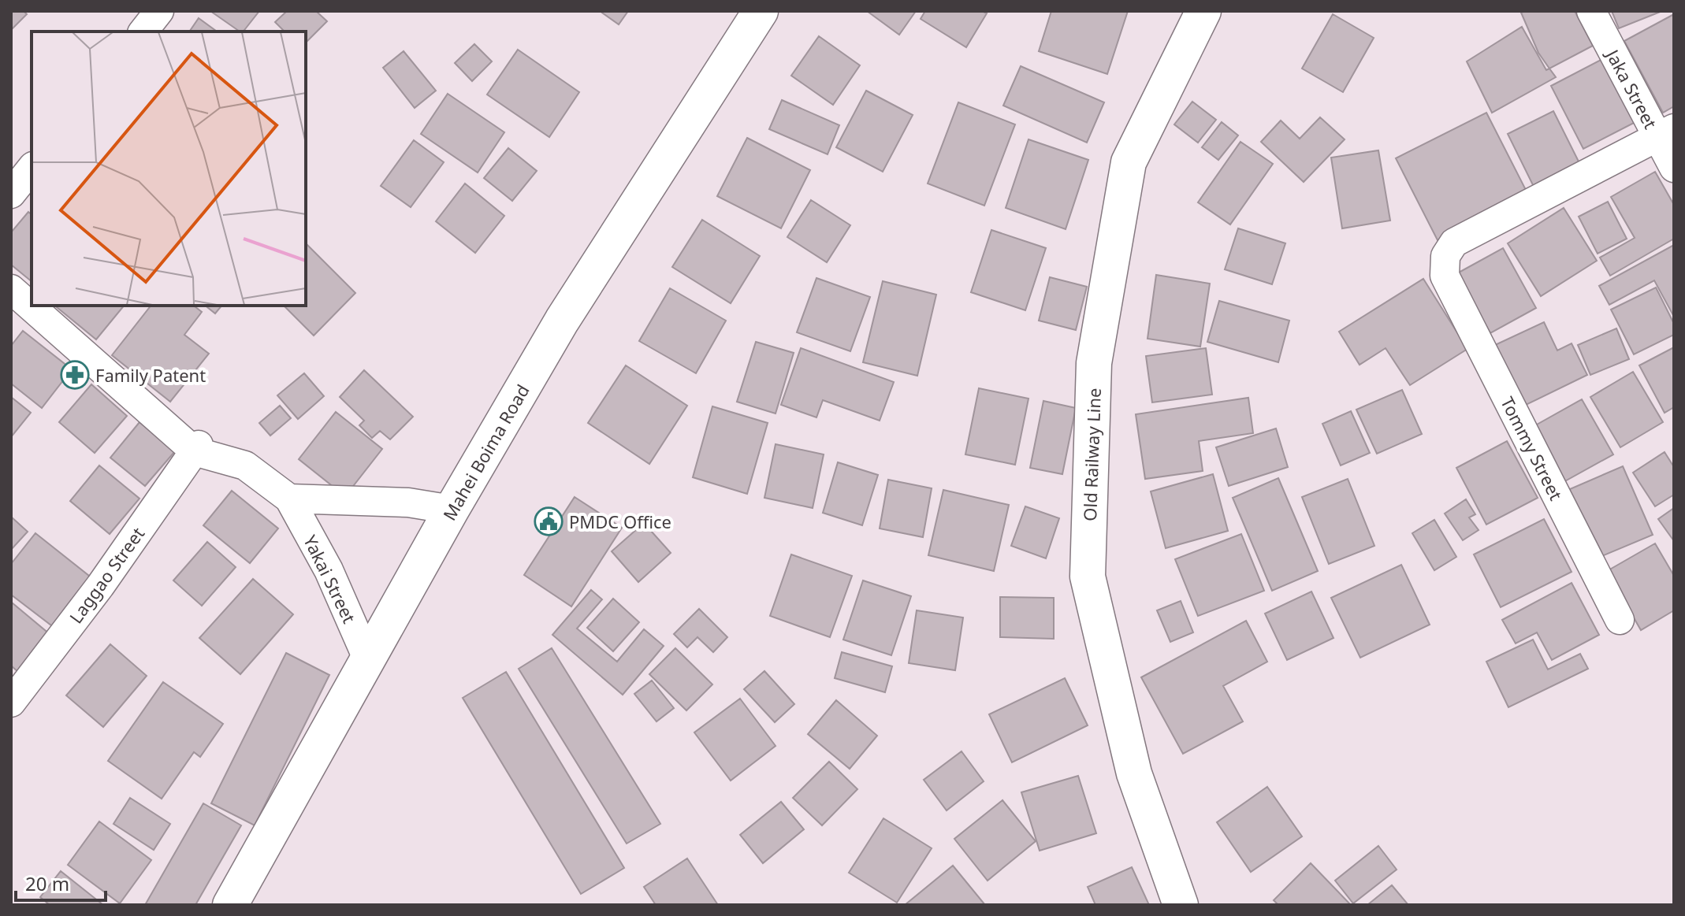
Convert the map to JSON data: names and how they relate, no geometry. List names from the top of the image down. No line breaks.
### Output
{"streets":{"main road":["Mahei Boima Road","Old Railway Line"],"street":["Jaka Street","Tommy Street","Laggao Street","Yakai Street"]},"crossings":[["Jaka Street","Tommy Street"],["Mahei Boima Road","Yakai Street"],["Laggao Street","Yakai Street"]],"places":{"pharmacy":["Family Patent"],"public building":["PMDC Office"]},"scale_bar":"20 m"}
